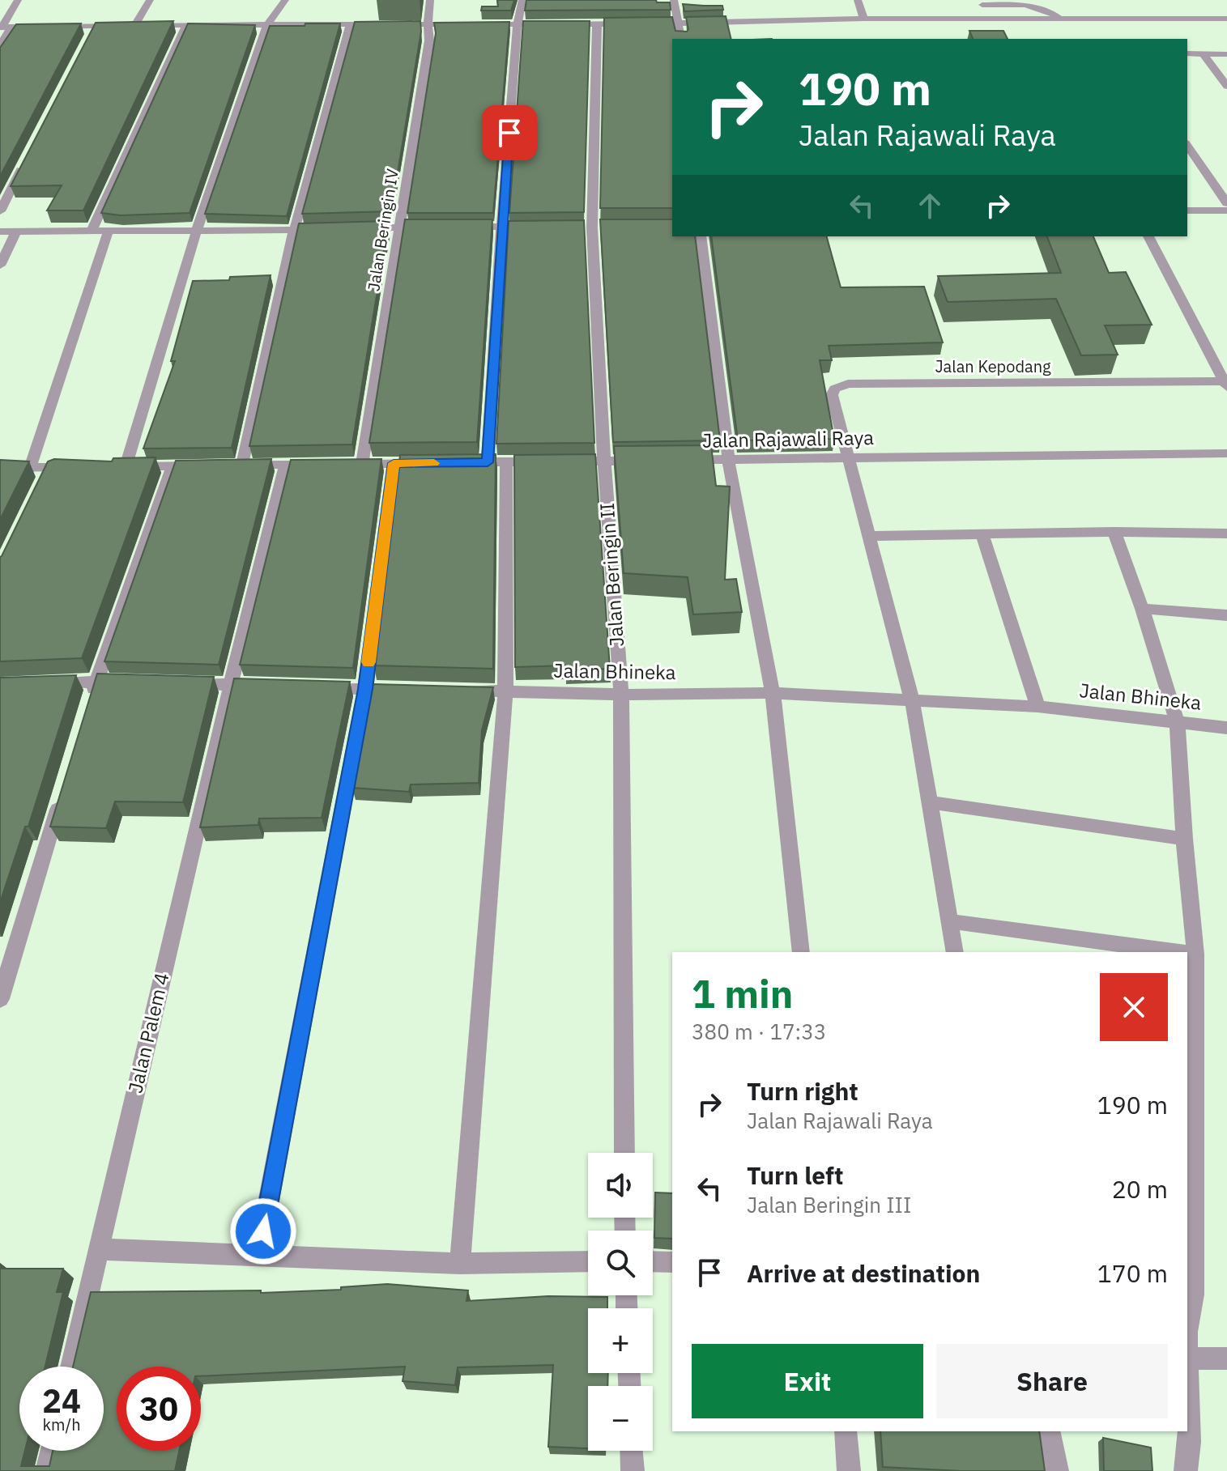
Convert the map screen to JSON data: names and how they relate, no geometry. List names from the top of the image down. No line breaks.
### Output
{"streets":{"street":["Jalan Beringin IV","Jalan Kepodang","Jalan Rajawali Raya","Jalan Beringin II","Jalan Bhineka","Jalan Palem 4"]},"crossings":[["Jalan Kepodang","Jalan Rajawali Raya"],["Jalan Beringin II","Jalan Bhineka"]],"page":{"turn":["190 m","Jalan Rajawali Raya"],"heading":["1 min","380 m · 17:33"],"list":[{"name":"Turn right","note":"Jalan Rajawali Raya","value":"190 m"},{"name":"Turn left","note":"Jalan Beringin III","value":"20 m"},{"name":"Arrive at destination","value":"170 m"}],"map_buttons":["+","−"],"buttons":["Exit","Share"],"speed":"24 km/h","limit":"30"}}
